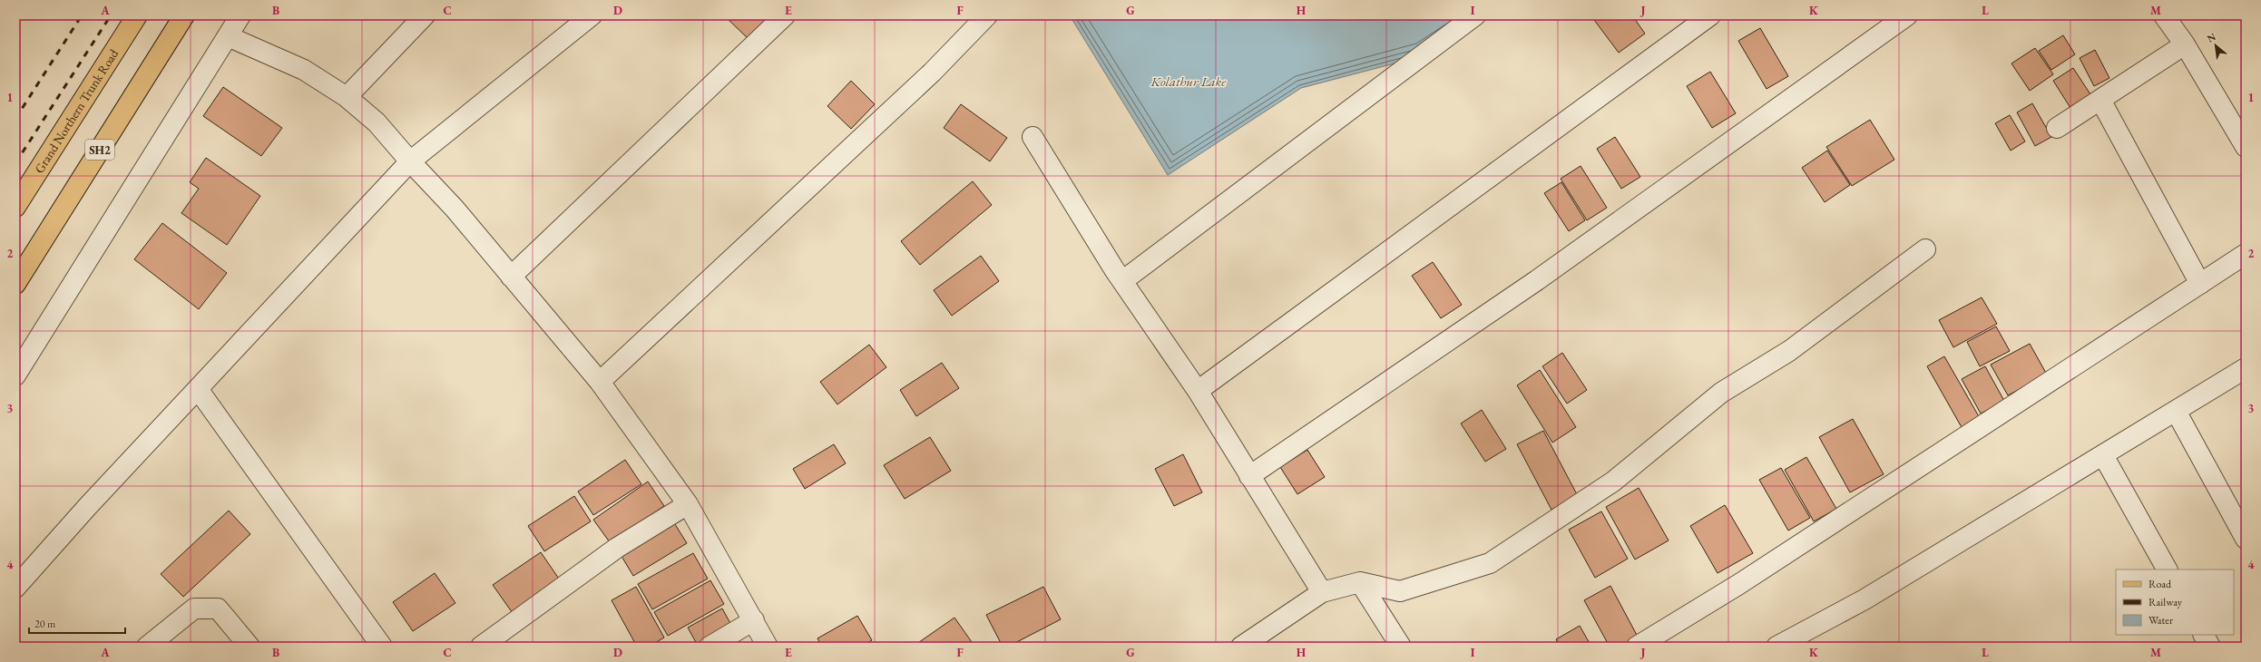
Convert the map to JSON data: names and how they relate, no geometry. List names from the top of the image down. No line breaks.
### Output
{"streets":{"main road":["Grand Northern Trunk Road","SH2"]},"water":["Kolathur Lake"],"legend":["Road","Railway","Water"],"scale_bar":"20 m","north":"top left","grid":{"columns":["A","B","C","D","E","F","G","H","I","J","K","L","M"],"rows":["1","2","3","4"]}}
